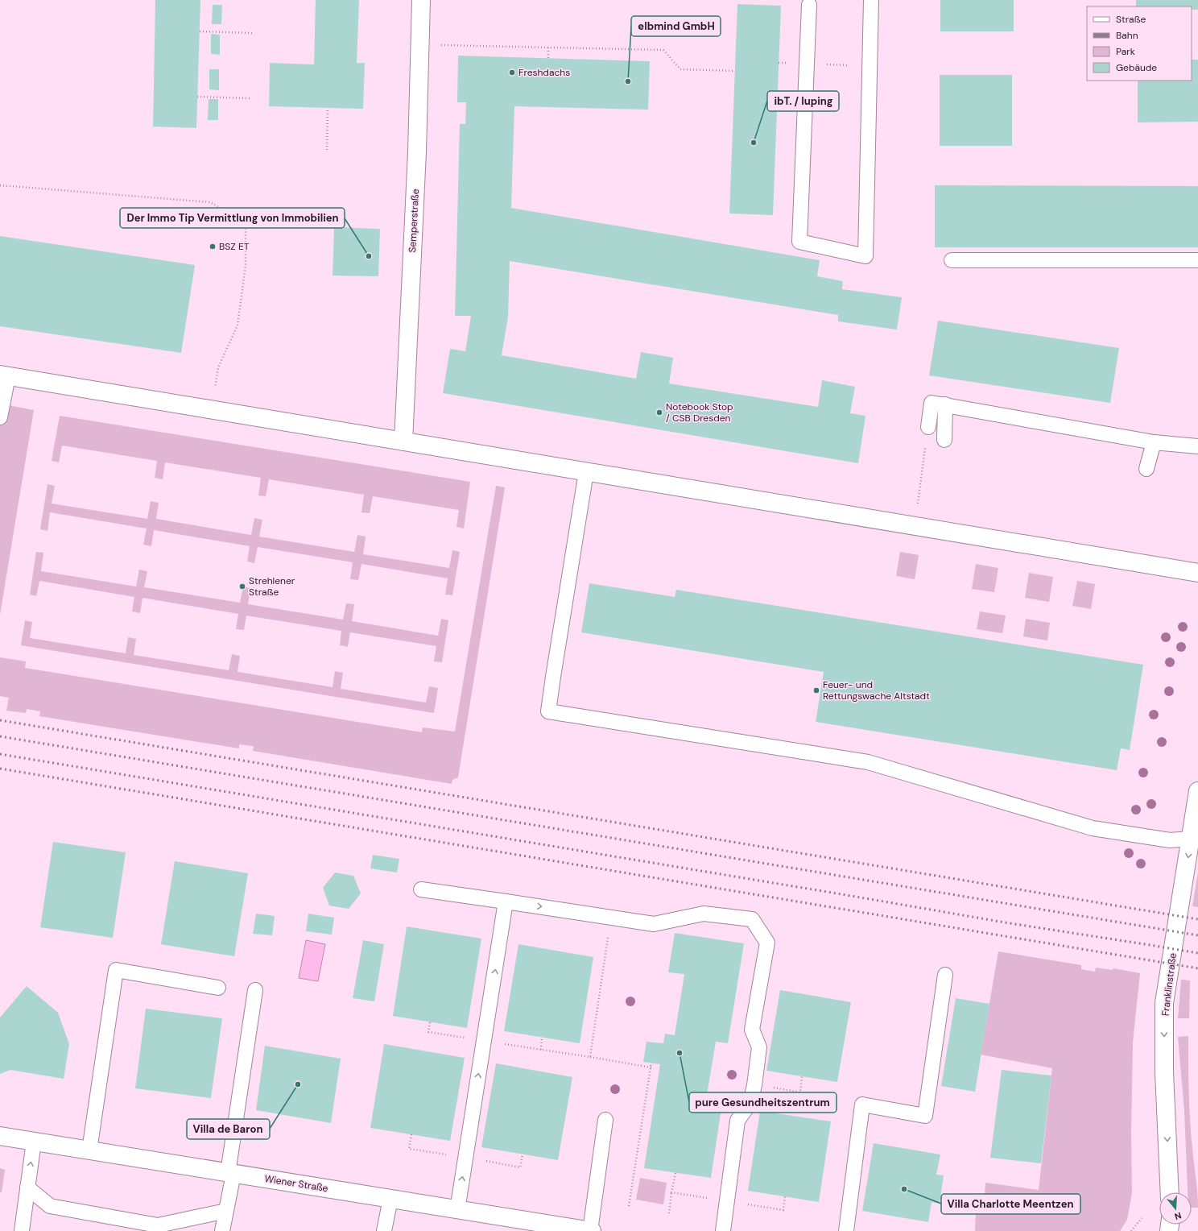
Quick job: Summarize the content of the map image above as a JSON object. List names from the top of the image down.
{
  "streets": {
    "main road": ["Semperstraße", "Franklinstraße", "Wiener Straße"]
  },
  "one_way": ["Franklinstraße"],
  "places": [
    "Freshdachs",
    "elbmind GmbH",
    "ibT. / luping",
    "BSZ ET",
    "Der Immo Tip Vermittlung von Immobilien",
    "Notebook Stop / CSB Dresden",
    "Strehlener Straße",
    "Feuer- und Rettungswache Altstadt",
    "pure Gesundheitszentrum",
    "Villa de Baron",
    "Villa Charlotte Meentzen"
  ],
  "legend": [
    "Straße",
    "Bahn",
    "Park",
    "Gebäude"
  ],
  "north": "bottom"
}
